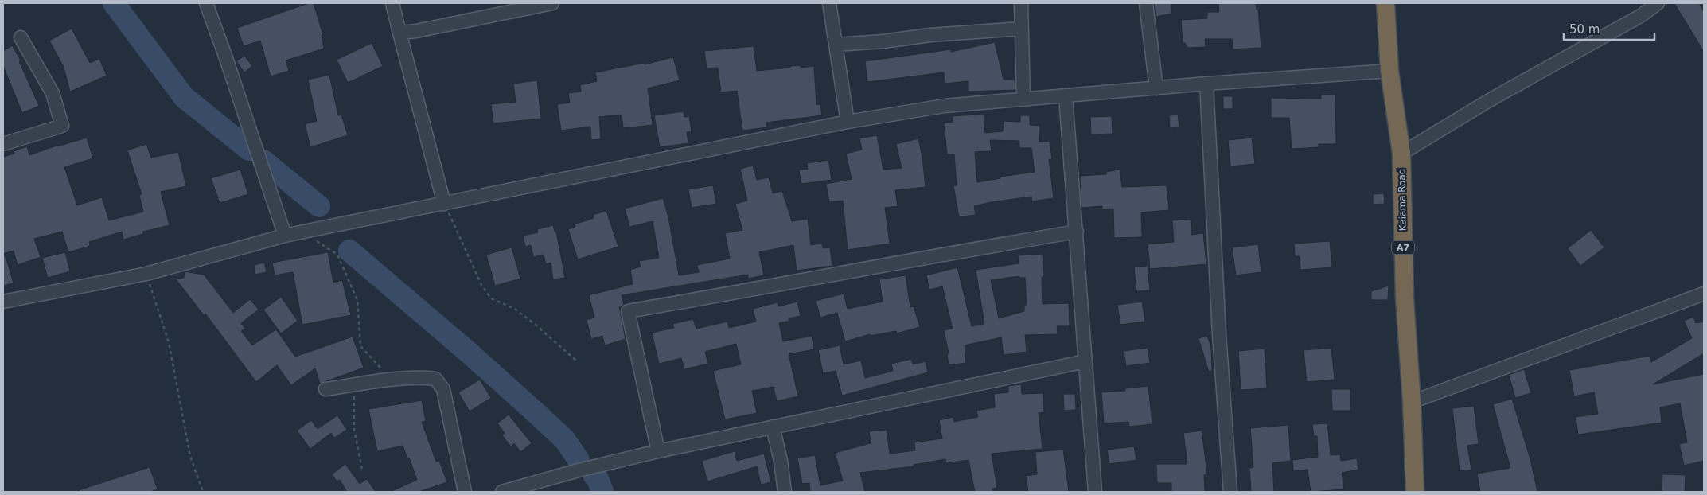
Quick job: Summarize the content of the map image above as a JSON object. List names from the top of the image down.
{
  "streets": {
    "highway": ["Kaiama Road", "A7"]
  },
  "scale_bar": "50 m"
}
